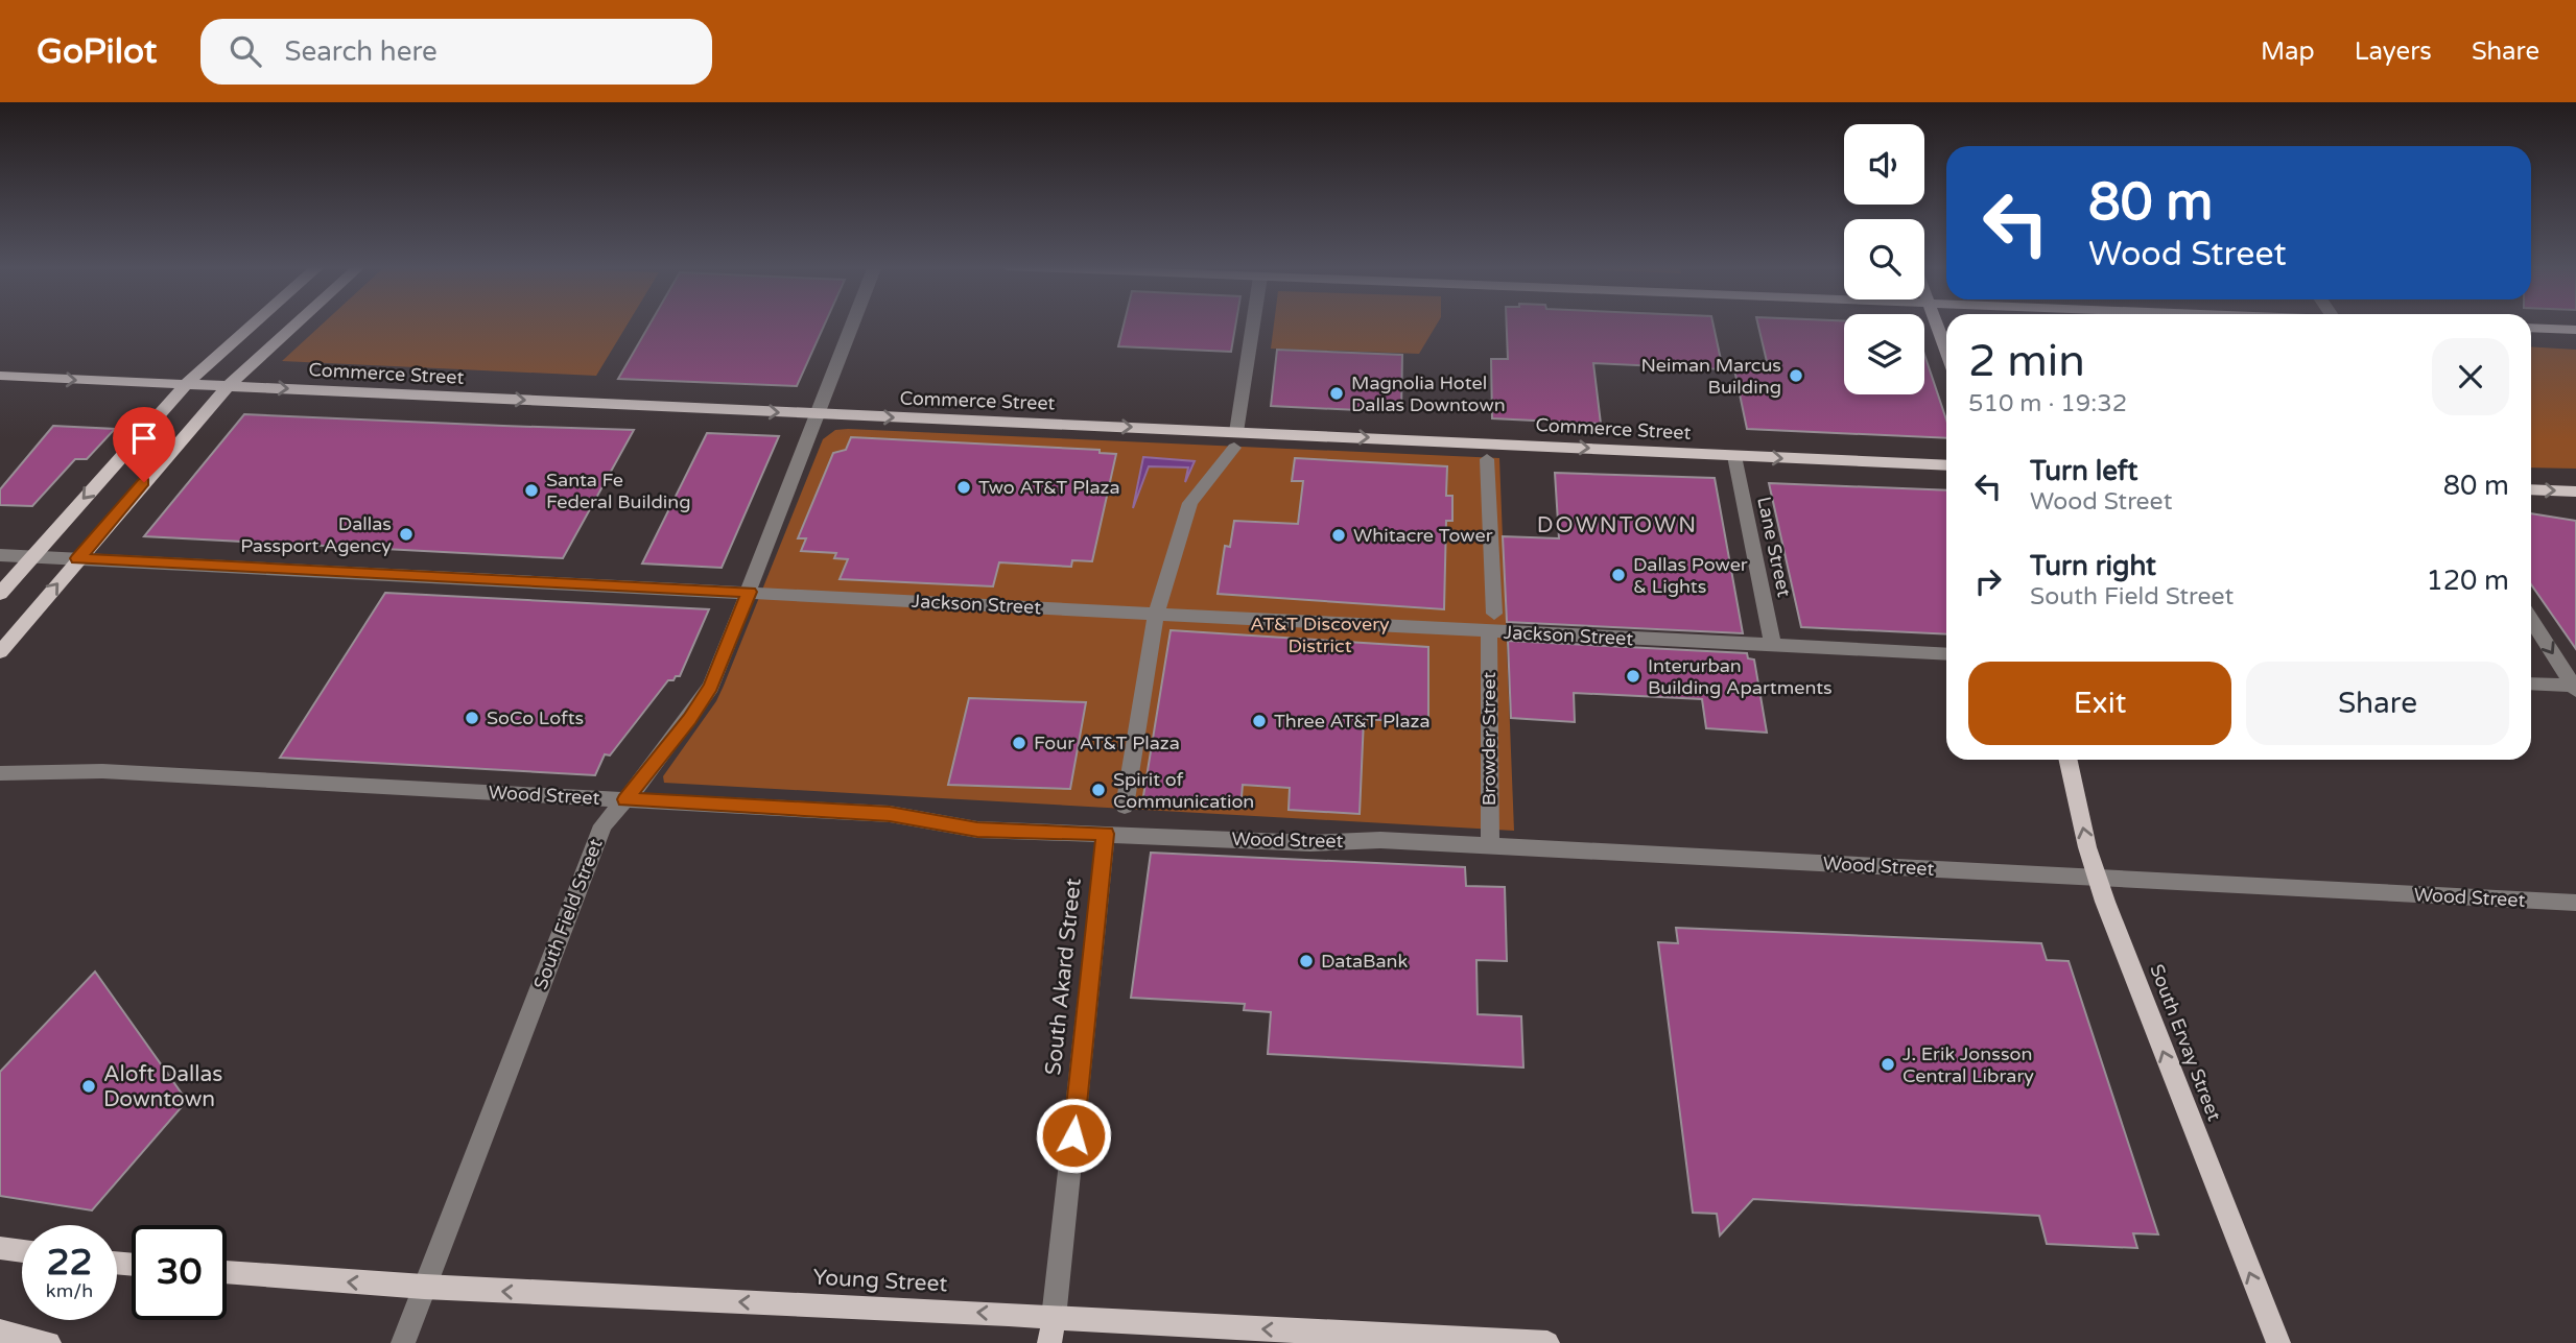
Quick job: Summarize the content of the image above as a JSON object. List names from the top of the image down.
{
  "streets": {
    "main road": [
      "Commerce Street",
      "South Akard Street",
      "South Ervay Street",
      "Young Street"
    ],
    "street": [
      "Lane Street",
      "Jackson Street",
      "Browder Street",
      "Wood Street",
      "South Field Street"
    ]
  },
  "crossings": [
    ["Commerce Street", "Lane Street"],
    ["Commerce Street", "South Field Street"],
    ["Lane Street", "Jackson Street"],
    ["Jackson Street", "Browder Street"],
    ["Jackson Street", "South Field Street"],
    ["Browder Street", "Wood Street"],
    ["Wood Street", "South Field Street"],
    ["Wood Street", "South Akard Street"],
    ["Wood Street", "South Ervay Street"],
    ["South Field Street", "Young Street"],
    ["South Akard Street", "Young Street"]
  ],
  "one_way": ["Commerce Street", "South Ervay Street", "Young Street"],
  "districts": ["DOWNTOWN"],
  "parks": ["AT&T Discovery District"],
  "places": [
    "Neiman Marcus Building",
    "Magnolia Hotel Dallas Downtown",
    "Two AT&T Plaza",
    "Santa Fe Federal Building",
    "Dallas Passport Agency",
    "Whitacre Tower",
    "Dallas Power & Lights",
    "Interurban Building Apartments",
    "SoCo Lofts",
    "Three AT&T Plaza",
    "Four AT&T Plaza",
    "Spirit of Communication",
    "DataBank",
    "J. Erik Jonsson Central Library",
    "Aloft Dallas Downtown"
  ],
  "page": {
    "header": "GoPilot",
    "search": "Search here",
    "nav": ["Map", "Layers", "Share"],
    "turn": ["80 m", "Wood Street"],
    "heading": ["2 min", "510 m · 19:32"],
    "list": [
      {
        "name": "Turn left",
        "note": "Wood Street",
        "value": "80 m"
      },
      {
        "name": "Turn right",
        "note": "South Field Street",
        "value": "120 m"
      }
    ],
    "buttons": ["Exit", "Share"],
    "speed": "22 km/h",
    "limit": "30"
  }
}
